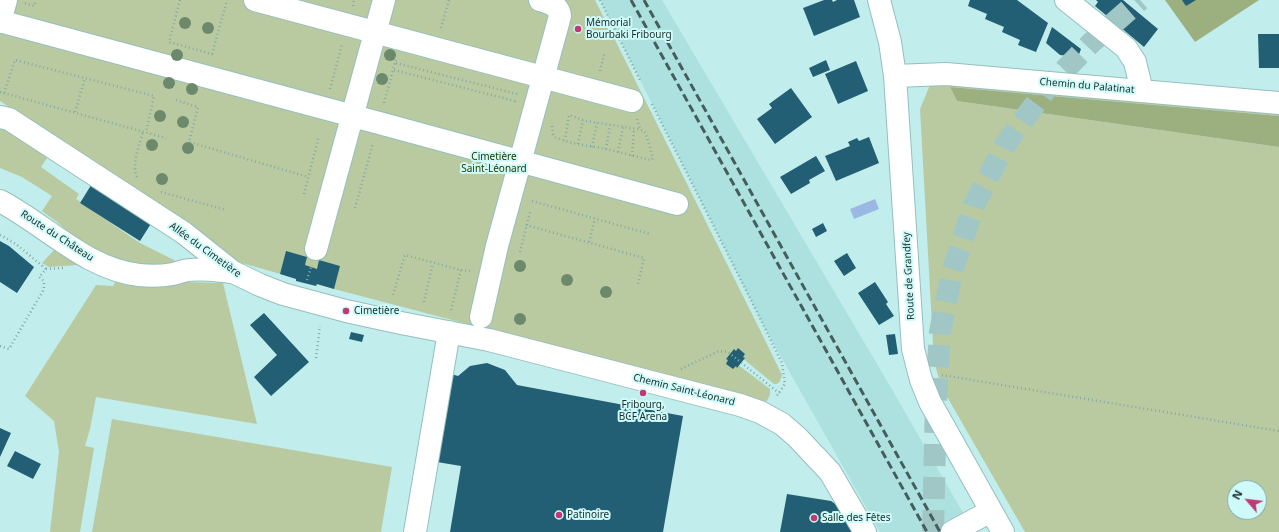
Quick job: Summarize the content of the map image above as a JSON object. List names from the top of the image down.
{
  "streets": {
    "street": [
      "Chemin du Palatinat",
      "Route du Château",
      "Allée du Cimetière",
      "Route de Grandfey",
      "Chemin Saint-Léonard"
    ]
  },
  "crossings": [
    ["Chemin du Palatinat", "Route de Grandfey"],
    ["Route du Château", "Allée du Cimetière"],
    ["Allée du Cimetière", "Chemin Saint-Léonard"]
  ],
  "parks": ["Cimetière Saint-Léonard"],
  "places": [
    "Mémorial Bourbaki Fribourg",
    "Cimetière",
    "Fribourg, BCF Arena",
    "Patinoire",
    "Salle des Fêtes"
  ],
  "north": "top left"
}
